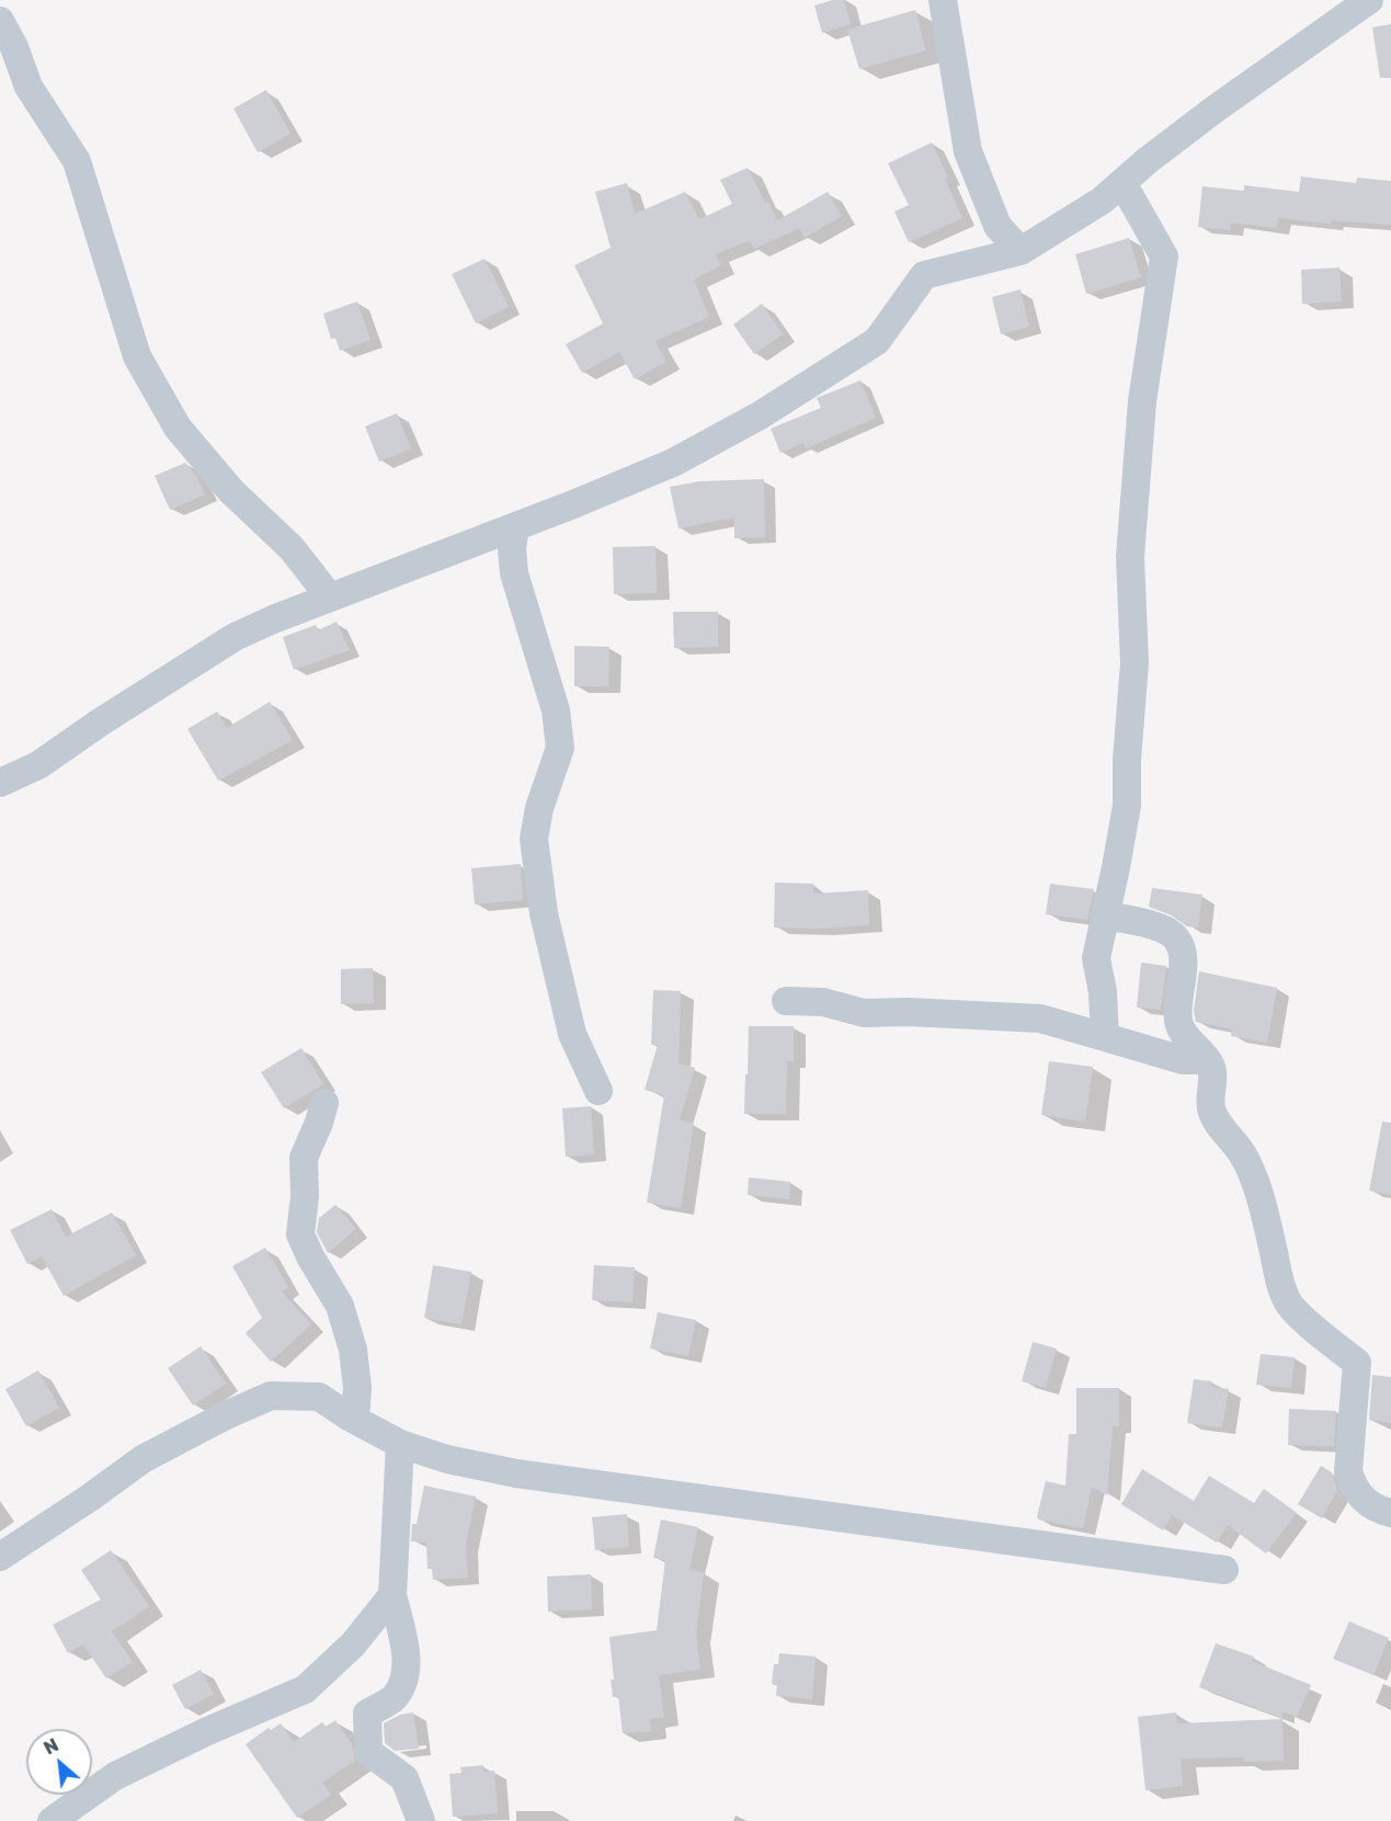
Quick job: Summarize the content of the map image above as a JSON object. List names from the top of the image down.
{
  "north": "top left"
}
